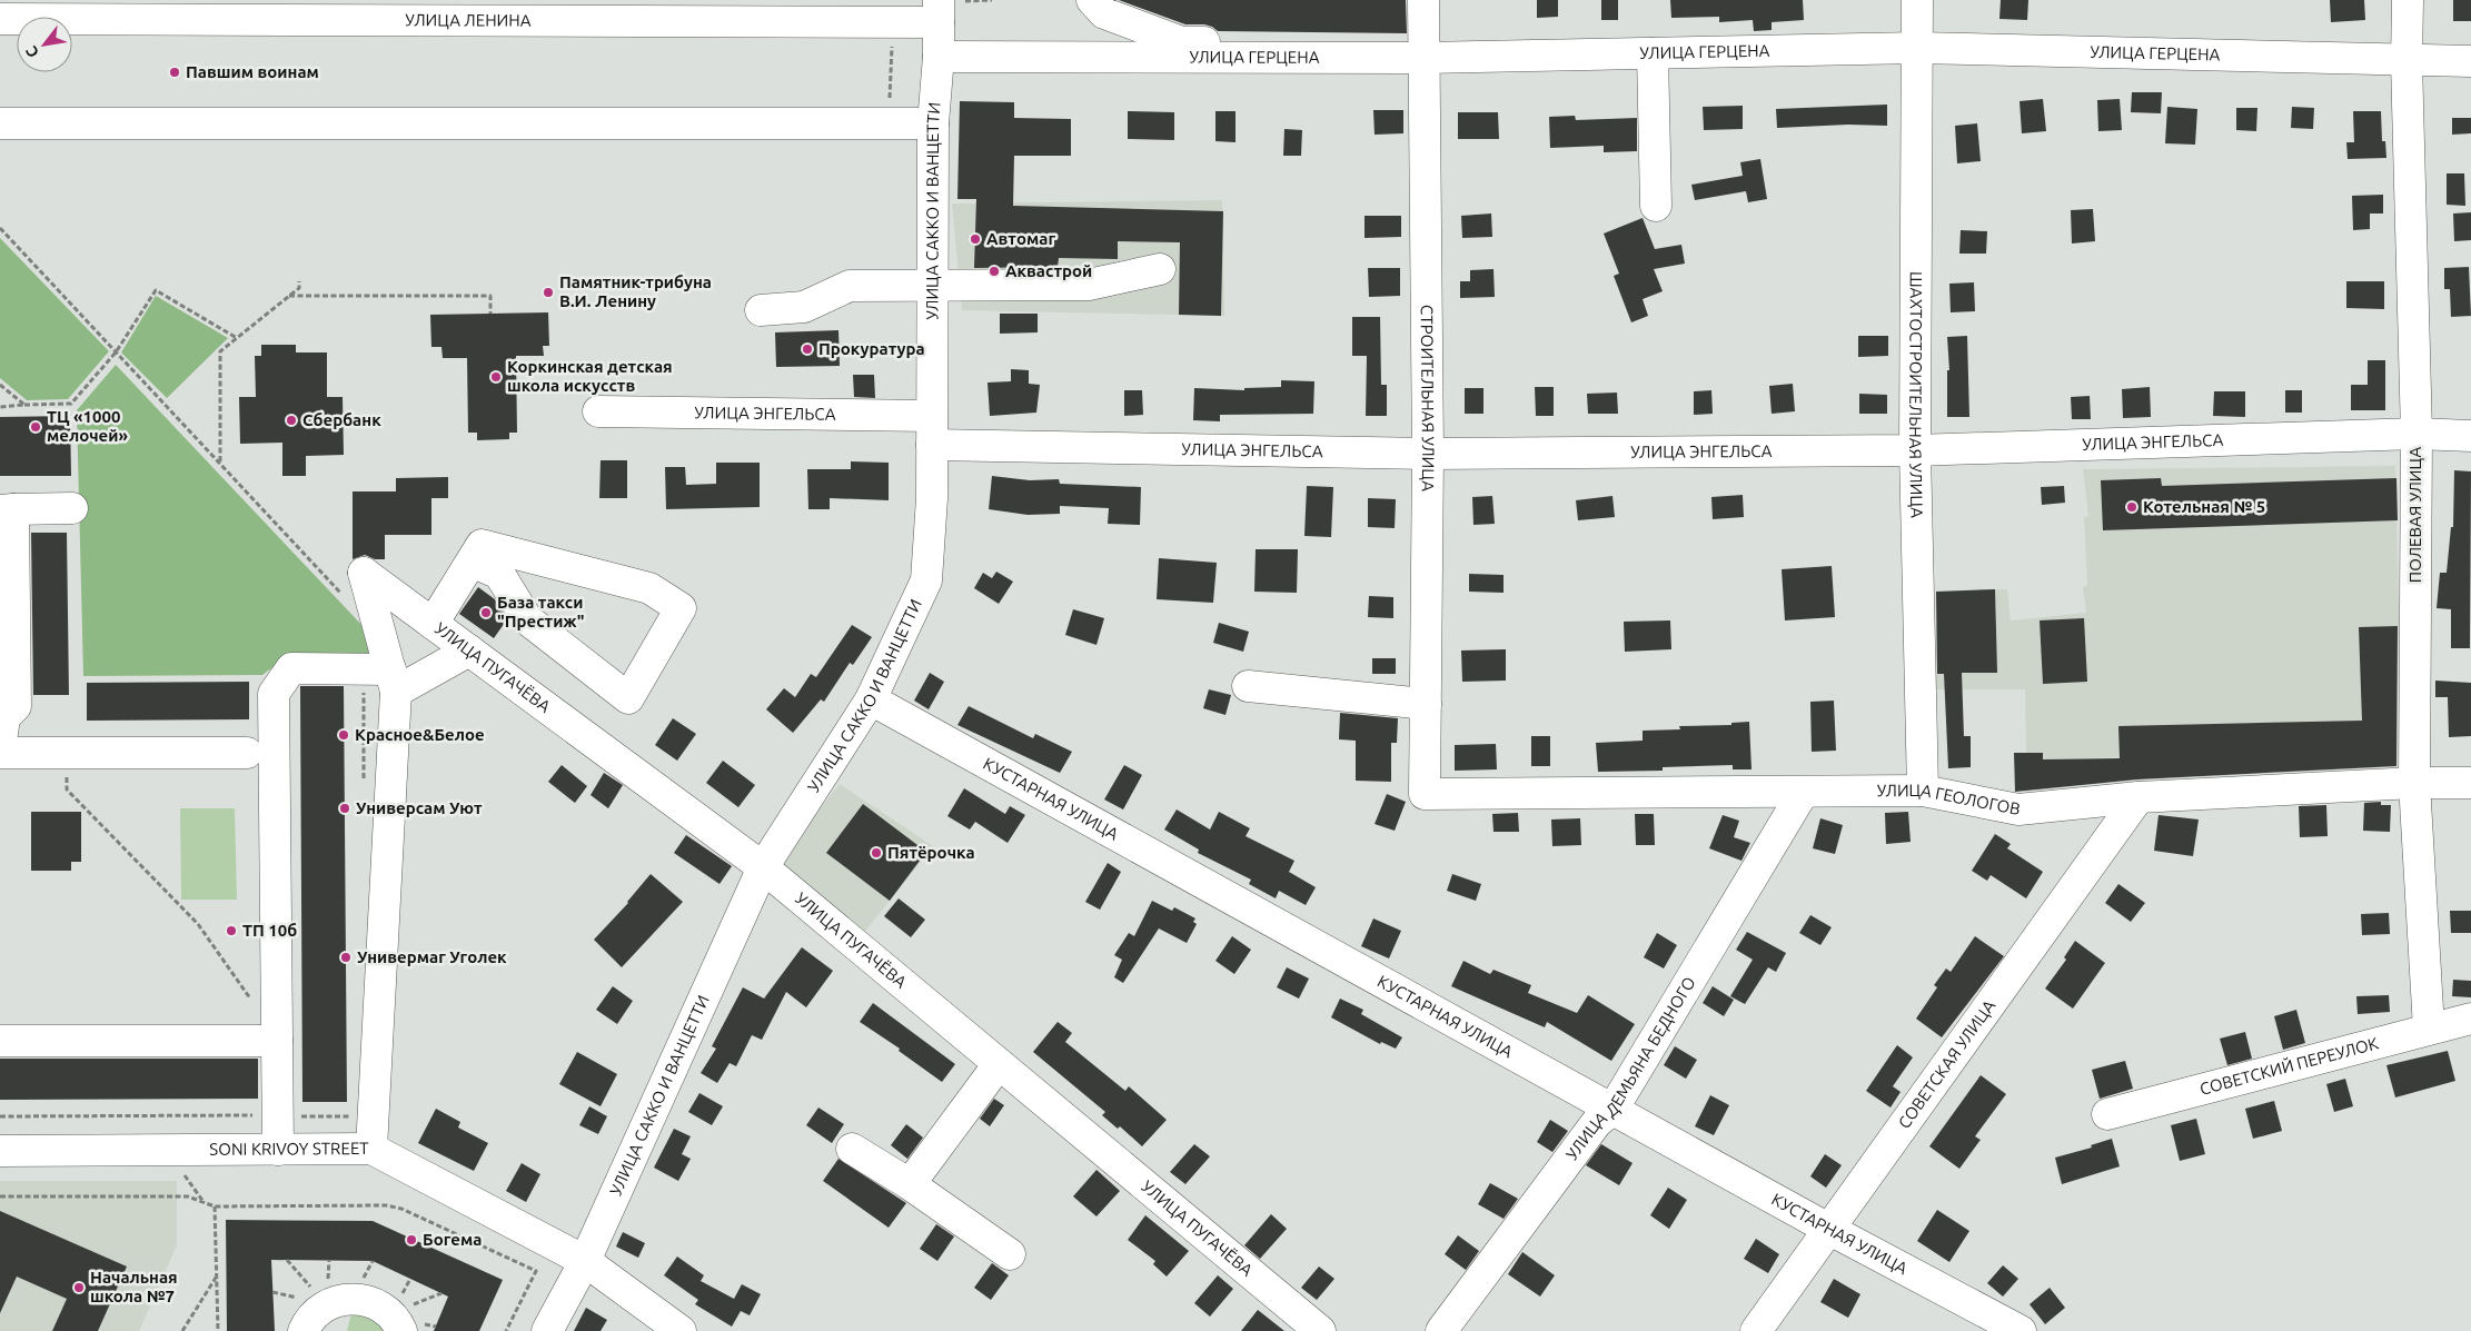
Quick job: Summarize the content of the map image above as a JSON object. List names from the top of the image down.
{
  "streets": {
    "street": [
      "УЛИЦА ЛЕНИНА",
      "УЛИЦА ГЕРЦЕНА",
      "УЛИЦА САККО И ВАНЦЕТТИ",
      "ШАХТОСТРОИТЕЛЬНАЯ УЛИЦА",
      "СТРОИТЕЛЬНАЯ УЛИЦА",
      "УЛИЦА ЭНГЕЛЬСА",
      "ПОЛЕВАЯ УЛИЦА",
      "УЛИЦА ПУГАЧЁВА",
      "КУСТАРНАЯ УЛИЦА",
      "УЛИЦА ГЕОЛОГОВ",
      "СОВЕТСКАЯ УЛИЦА",
      "СОВЕТСКИЙ ПЕРЕУЛОК",
      "УЛИЦА ДЕМЬЯНА БЕДНОГО",
      "SONI KRIVOY STREET"
    ]
  },
  "crossings": [
    ["УЛИЦА ЛЕНИНА", "УЛИЦА САККО И ВАНЦЕТТИ"],
    ["УЛИЦА ГЕРЦЕНА", "УЛИЦА САККО И ВАНЦЕТТИ"],
    ["УЛИЦА ГЕРЦЕНА", "ШАХТОСТРОИТЕЛЬНАЯ УЛИЦА"],
    ["УЛИЦА ГЕРЦЕНА", "СТРОИТЕЛЬНАЯ УЛИЦА"],
    ["УЛИЦА ГЕРЦЕНА", "ПОЛЕВАЯ УЛИЦА"],
    ["УЛИЦА САККО И ВАНЦЕТТИ", "УЛИЦА ЭНГЕЛЬСА"],
    ["УЛИЦА САККО И ВАНЦЕТТИ", "УЛИЦА ПУГАЧЁВА"],
    ["УЛИЦА САККО И ВАНЦЕТТИ", "КУСТАРНАЯ УЛИЦА"],
    ["УЛИЦА САККО И ВАНЦЕТТИ", "SONI KRIVOY STREET"],
    ["ШАХТОСТРОИТЕЛЬНАЯ УЛИЦА", "УЛИЦА ЭНГЕЛЬСА"],
    ["ШАХТОСТРОИТЕЛЬНАЯ УЛИЦА", "УЛИЦА ГЕОЛОГОВ"],
    ["СТРОИТЕЛЬНАЯ УЛИЦА", "УЛИЦА ЭНГЕЛЬСА"],
    ["СТРОИТЕЛЬНАЯ УЛИЦА", "УЛИЦА ГЕОЛОГОВ"],
    ["УЛИЦА ЭНГЕЛЬСА", "ПОЛЕВАЯ УЛИЦА"],
    ["ПОЛЕВАЯ УЛИЦА", "УЛИЦА ГЕОЛОГОВ"],
    ["ПОЛЕВАЯ УЛИЦА", "СОВЕТСКИЙ ПЕРЕУЛОК"],
    ["КУСТАРНАЯ УЛИЦА", "СОВЕТСКАЯ УЛИЦА"],
    ["КУСТАРНАЯ УЛИЦА", "УЛИЦА ДЕМЬЯНА БЕДНОГО"],
    ["УЛИЦА ГЕОЛОГОВ", "СОВЕТСКАЯ УЛИЦА"],
    ["УЛИЦА ГЕОЛОГОВ", "УЛИЦА ДЕМЬЯНА БЕДНОГО"]
  ],
  "places": [
    "Павшим воинам",
    "Автомаг",
    "Аквастрой",
    "Памятник-трибуна В.И. Ленину",
    "Прокуратура",
    "Коркинская детская школа искусств",
    "Сбербанк",
    "ТЦ «1000 мелочей»",
    "Котельная № 5",
    "База такси \"Престиж\"",
    "Красное&Белое",
    "Универсам Уют",
    "Пятёрочка",
    "ТП 10б",
    "Универмаг Уголек",
    "Богема",
    "Начальная школа №7"
  ],
  "north": "bottom left"
}
